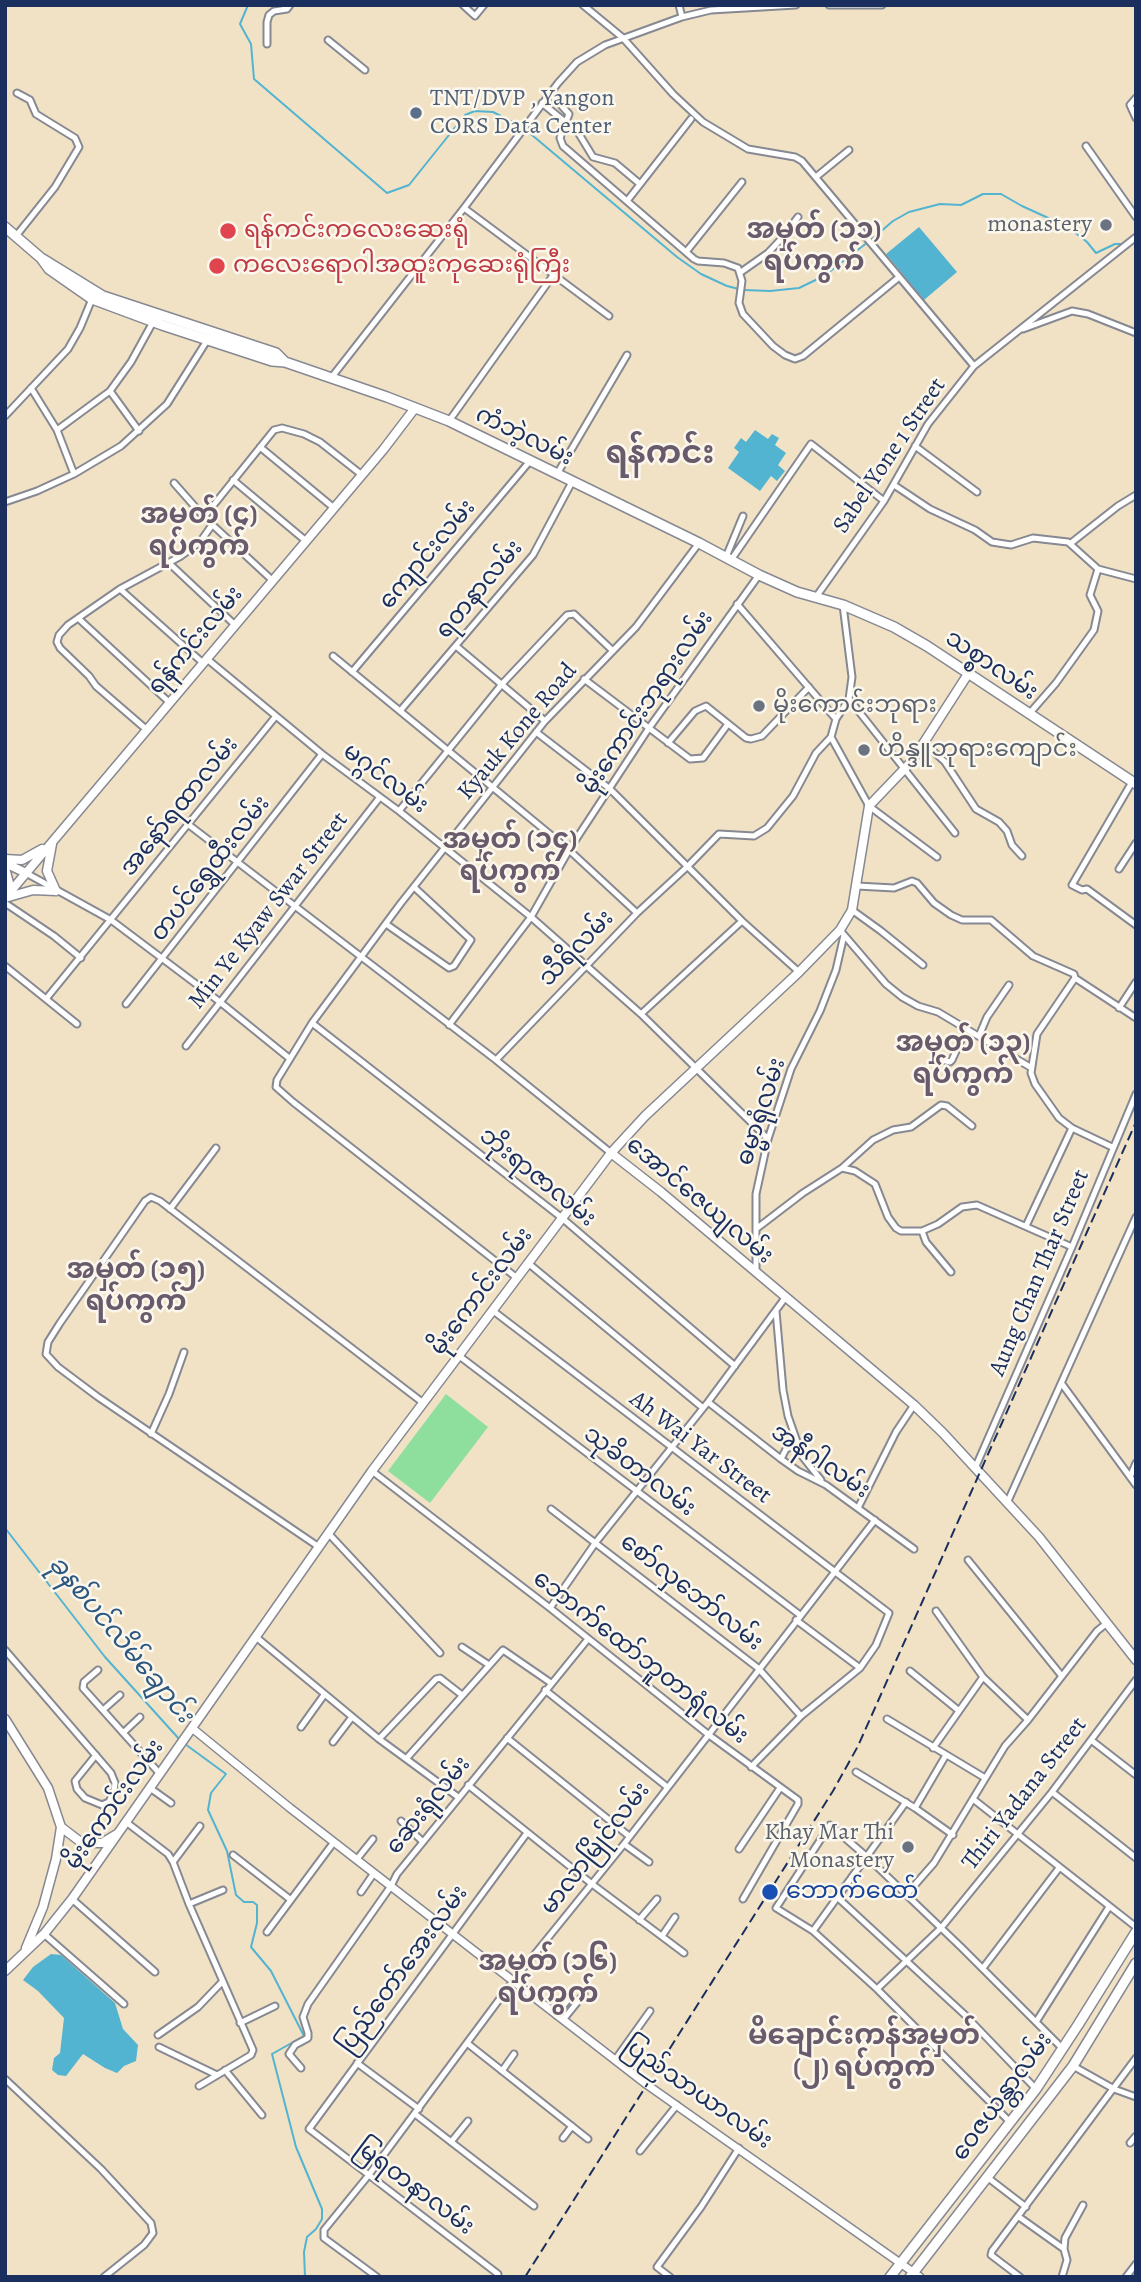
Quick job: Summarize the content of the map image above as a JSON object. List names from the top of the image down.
{
  "streets": {
    "main road": [
      "ကံဘဲ့လမ်း",
      "ရန်ကင်းလမ်း",
      "သစ္စာလမ်း",
      "အောင်ဇေယျလမ်း",
      "မိုးကောင်းလမ်း",
      "ဝေဇယန္တာလမ်း"
    ],
    "street": [
      "Sabel Yone 1 Street",
      "ကျောင်းလမ်း",
      "ရတနာလမ်း",
      "မိုးကောင်းဘုရားလမ်း",
      "Kyauk Kone Road",
      "မဂ္ဂင်လမ်း",
      "အနော်ရထာလမ်း",
      "တပင်ရွှေထီးလမ်း",
      "Min Ye Kyaw Swar Street",
      "သီရိလမ်း",
      "ဓမ္မာရုံလမ်း",
      "ဘိုးရာဇာလမ်း",
      "Aung Chan Thar Street",
      "Ah Wai Yar Street",
      "အနီဂါလမ်း",
      "သုခိတာလမ်း",
      "စော်လှဘော်လမ်း",
      "ဘောက်ထော်ဘူတာရုံလမ်း",
      "Thiri Yadana Street",
      "ဆေးရုံလမ်း",
      "မာလာမြိုင်လမ်း",
      "ပြည်တော်အေးလမ်း",
      "ပြည်သာယာလမ်း",
      "မြရတနာလမ်း"
    ]
  },
  "crossings": [
    ["ကံဘဲ့လမ်း", "Sabel Yone 1 Street"],
    ["ကံဘဲ့လမ်း", "ကျောင်းလမ်း"],
    ["ကံဘဲ့လမ်း", "ရတနာလမ်း"],
    ["ကံဘဲ့လမ်း", "ရန်ကင်းလမ်း"],
    ["ကံဘဲ့လမ်း", "သစ္စာလမ်း"],
    ["ကံဘဲ့လမ်း", "မိုးကောင်းဘုရားလမ်း"],
    ["ကံဘဲ့လမ်း", "Kyauk Kone Road"],
    ["Sabel Yone 1 Street", "သစ္စာလမ်း"],
    ["ရန်ကင်းလမ်း", "မဂ္ဂင်လမ်း"],
    ["မိုးကောင်းဘုရားလမ်း", "မဂ္ဂင်လမ်း"],
    ["မိုးကောင်းဘုရားလမ်း", "အောင်ဇေယျလမ်း"],
    ["Kyauk Kone Road", "မဂ္ဂင်လမ်း"],
    ["Kyauk Kone Road", "ဘိုးရာဇာလမ်း"],
    ["Kyauk Kone Road", "အောင်ဇေယျလမ်း"],
    ["Kyauk Kone Road", "မိုးကောင်းလမ်း"],
    ["မဂ္ဂင်လမ်း", "အနော်ရထာလမ်း"],
    ["မဂ္ဂင်လမ်း", "တပင်ရွှေထီးလမ်း"],
    ["မဂ္ဂင်လမ်း", "Min Ye Kyaw Swar Street"],
    ["မဂ္ဂင်လမ်း", "သီရိလမ်း"],
    ["မဂ္ဂင်လမ်း", "ဓမ္မာရုံလမ်း"],
    ["မဂ္ဂင်လမ်း", "မိုးကောင်းလမ်း"],
    ["အနော်ရထာလမ်း", "အောင်ဇေယျလမ်း"],
    ["တပင်ရွှေထီးလမ်း", "အောင်ဇေယျလမ်း"],
    ["Min Ye Kyaw Swar Street", "အောင်ဇေယျလမ်း"],
    ["သီရိလမ်း", "အောင်ဇေယျလမ်း"],
    ["ဓမ္မာရုံလမ်း", "အောင်ဇေယျလမ်း"],
    ["ဓမ္မာရုံလမ်း", "မိုးကောင်းလမ်း"],
    ["ဘိုးရာဇာလမ်း", "မိုးကောင်းလမ်း"],
    ["အောင်ဇေယျလမ်း", "Aung Chan Thar Street"],
    ["အောင်ဇေယျလမ်း", "မိုးကောင်းလမ်း"],
    ["မိုးကောင်းလမ်း", "Ah Wai Yar Street"],
    ["မိုးကောင်းလမ်း", "သုခိတာလမ်း"],
    ["မိုးကောင်းလမ်း", "ဘောက်ထော်ဘူတာရုံလမ်း"],
    ["မိုးကောင်းလမ်း", "ပြည်သာယာလမ်း"],
    ["Ah Wai Yar Street", "သုခိတာလမ်း"],
    ["Ah Wai Yar Street", "မာလာမြိုင်လမ်း"],
    ["အနီဂါလမ်း", "မာလာမြိုင်လမ်း"],
    ["သုခိတာလမ်း", "မာလာမြိုင်လမ်း"],
    ["စော်လှဘော်လမ်း", "မာလာမြိုင်လမ်း"],
    ["ဘောက်ထော်ဘူတာရုံလမ်း", "ဆေးရုံလမ်း"],
    ["ဘောက်ထော်ဘူတာရုံလမ်း", "မာလာမြိုင်လမ်း"],
    ["ဆေးရုံလမ်း", "ပြည်သာယာလမ်း"],
    ["မာလာမြိုင်လမ်း", "ပြည်သာယာလမ်း"],
    ["မာလာမြိုင်လမ်း", "မြရတနာလမ်း"],
    ["ပြည်တော်အေးလမ်း", "ပြည်သာယာလမ်း"],
    ["ပြည်တော်အေးလမ်း", "မြရတနာလမ်း"],
    ["ပြည်သာယာလမ်း", "ဝေဇယန္တာလမ်း"]
  ],
  "districts": [
    "အမှတ် (၁၁) ရပ်ကွက်",
    "ရန်ကင်း",
    "အမှတ် (၄) ရပ်ကွက်",
    "အမှတ် (၁၄) ရပ်ကွက်",
    "အမှတ် (၁၃) ရပ်ကွက်",
    "အမှတ် (၁၅) ရပ်ကွက်",
    "အမှတ် (၁၆) ရပ်ကွက်",
    "မိချောင်းကန်အမှတ် (၂) ရပ်ကွက်"
  ],
  "water": ["ခုနစ်ပင်လိမ်ချောင်း"],
  "places": [
    "TNT/DVP , Yangon CORS Data Center",
    "monastery",
    "ရန်ကင်းကလေးဆေးရုံ",
    "ကလေးရောဂါအထူးကုဆေးရုံကြီး",
    "မိုးကောင်းဘုရား",
    "ဟိန္ဒူဘုရားကျောင်း",
    "Khay Mar Thi Monastery",
    "ဘောက်ထော်"
  ]
}
